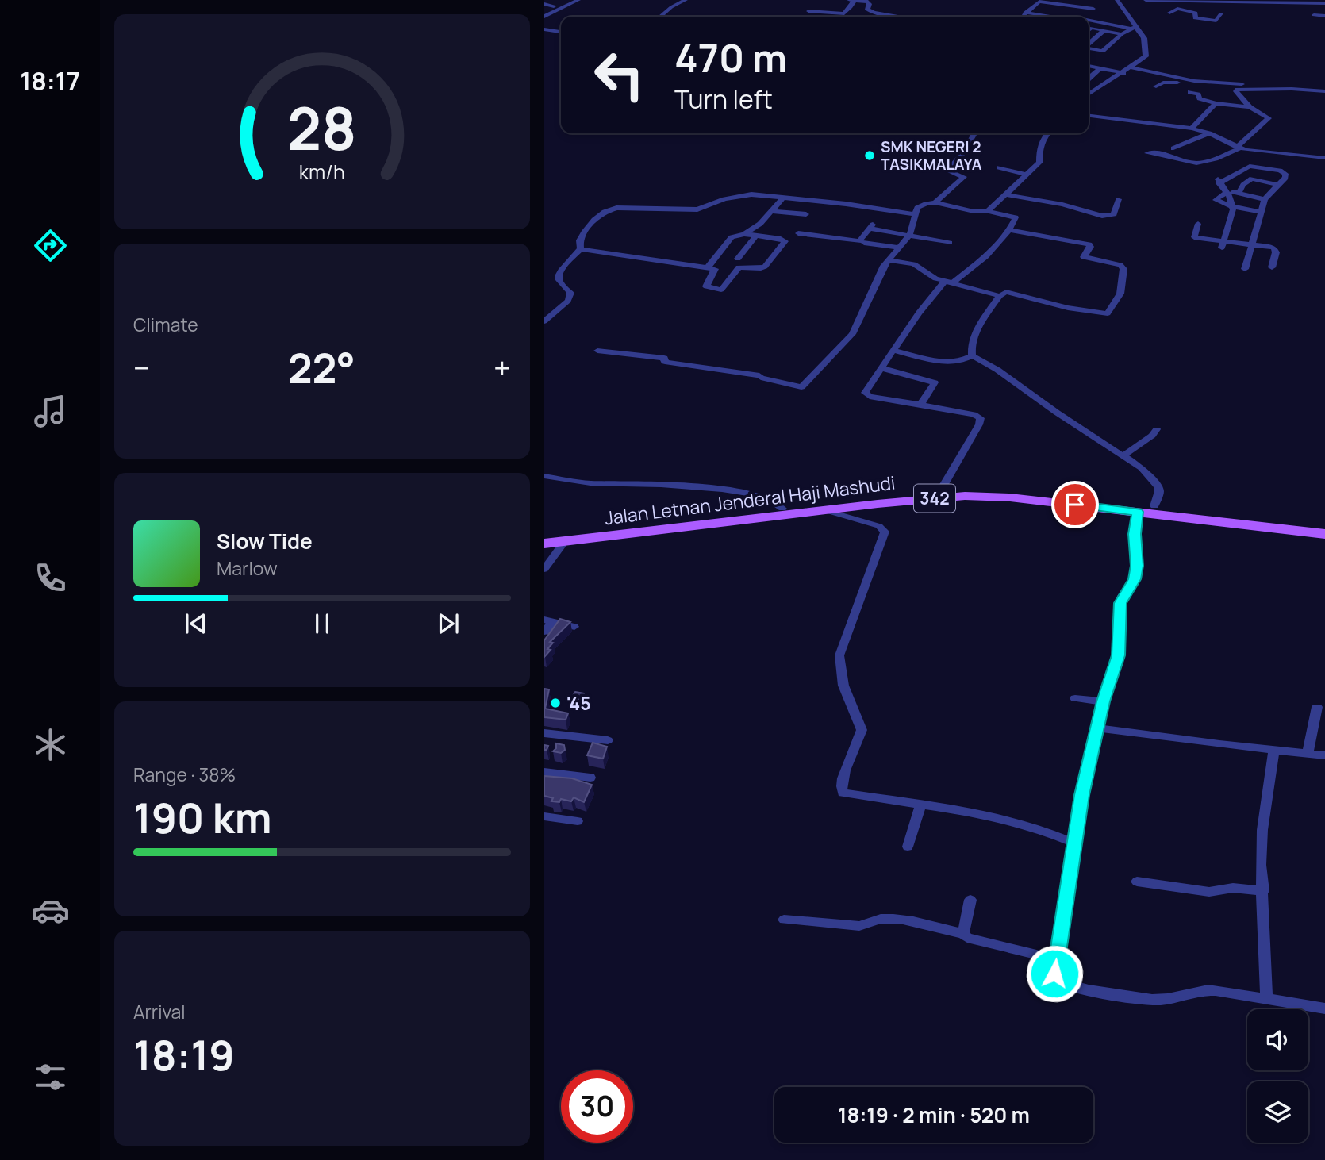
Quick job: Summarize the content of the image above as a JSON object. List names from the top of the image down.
{
  "streets": {
    "main road": ["342", "Jalan Letnan Jenderal Haji Mashudi"]
  },
  "places": ["SMK NEGERI 2 TASIKMALAYA", "'45"],
  "page": {
    "tabs": "18:17",
    "turn": ["470 m", "Turn left"],
    "tile": [
      "Climate",
      ["Range · 38%", "190 km"],
      ["Arrival", "18:19"]
    ],
    "heat": ["−", "22°", "+"],
    "song": ["Slow Tide", "Marlow"],
    "limit": "30",
    "trip": "18:19 · 2 min · 520 m",
    "gauge": ["28", "km/h"]
  }
}
